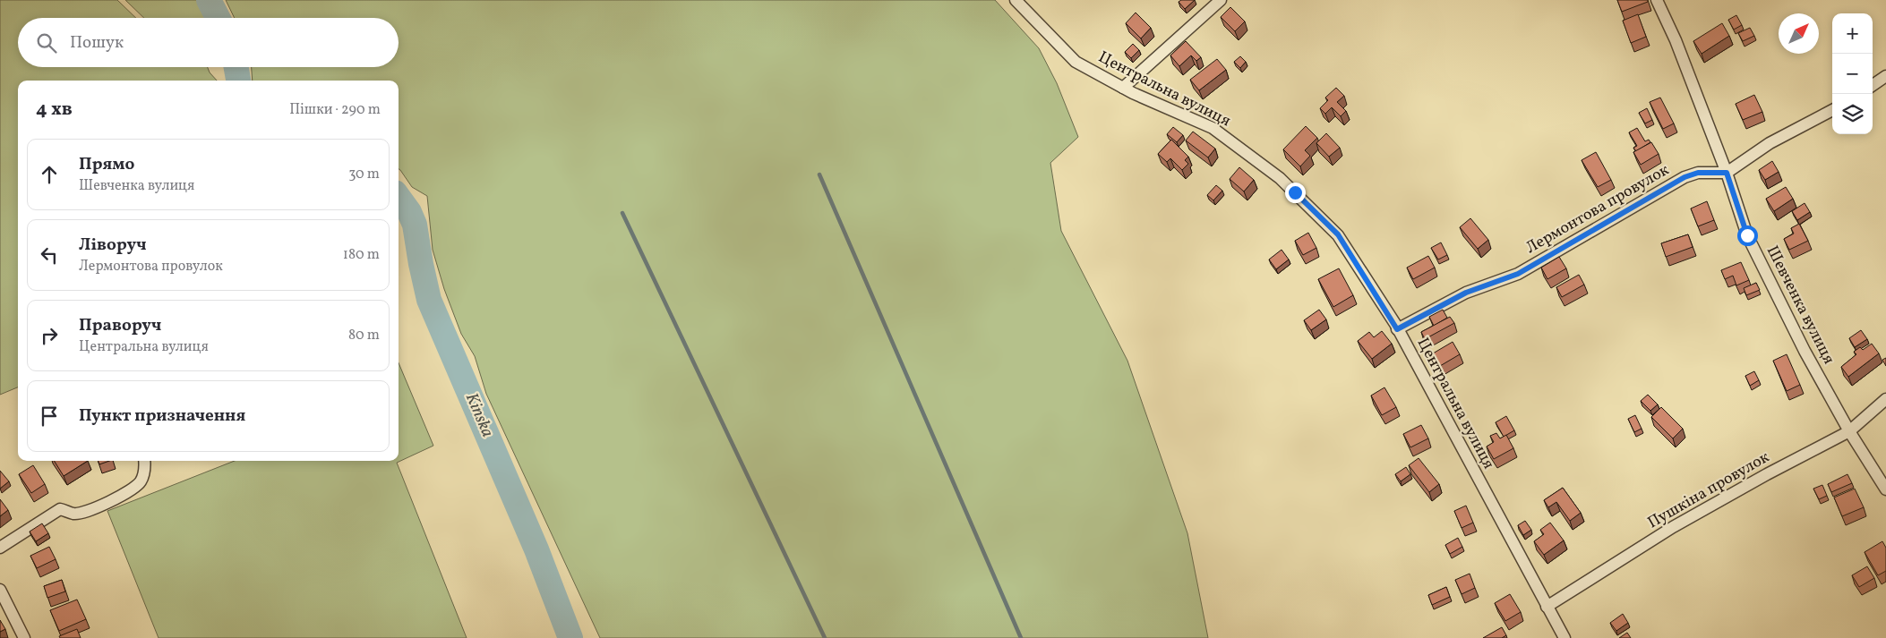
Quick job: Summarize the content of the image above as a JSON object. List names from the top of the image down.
{
  "streets": {
    "street": [
      "Центральна вулиця",
      "Лермонтова провулок",
      "Шевченка вулиця",
      "Пушкіна провулок"
    ]
  },
  "crossings": [
    ["Центральна вулиця", "Лермонтова провулок"],
    ["Центральна вулиця", "Пушкіна провулок"],
    ["Лермонтова провулок", "Шевченка вулиця"],
    ["Шевченка вулиця", "Пушкіна провулок"]
  ],
  "water": ["Kinska"],
  "north": "top right",
  "page": {
    "map_buttons": ["+", "−"],
    "search": "Пошук",
    "heading": ["4 хв", "Пішки · 290 m"],
    "list": [
      ["Прямо", "Шевченка вулиця", "30 m"],
      ["Ліворуч", "Лермонтова провулок", "180 m"],
      ["Праворуч", "Центральна вулиця", "80 m"],
      "Пункт призначення"
    ]
  }
}
